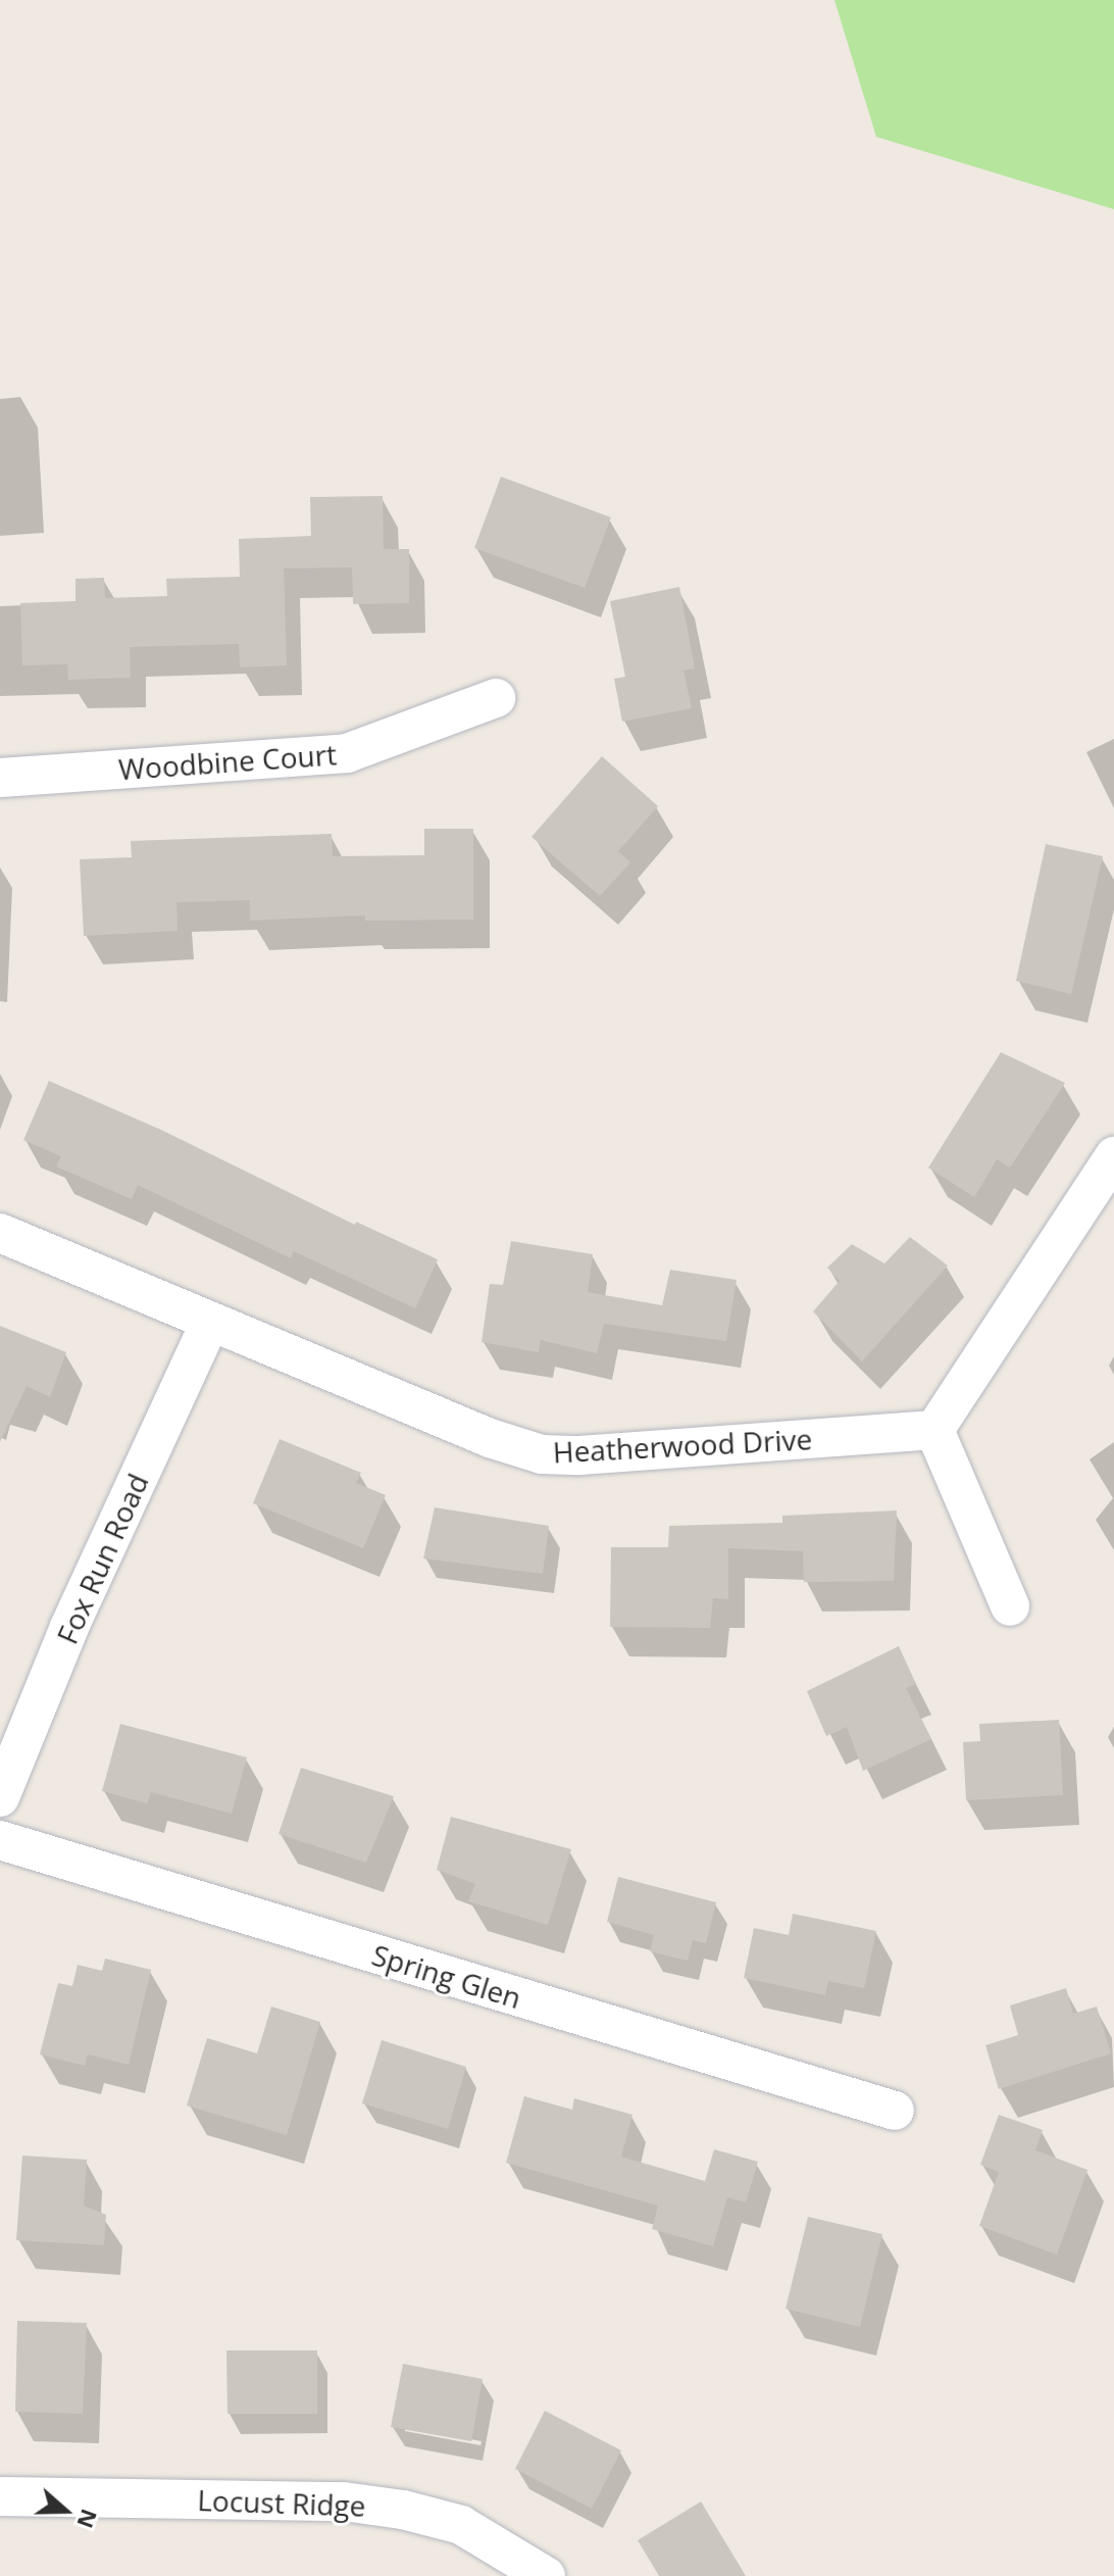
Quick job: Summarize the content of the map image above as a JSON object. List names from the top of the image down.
{
  "streets": {
    "street": [
      "Woodbine Court",
      "Heatherwood Drive",
      "Fox Run Road",
      "Spring Glen",
      "Locust Ridge"
    ]
  },
  "crossings": [
    ["Heatherwood Drive", "Fox Run Road"]
  ],
  "north": "right"
}
